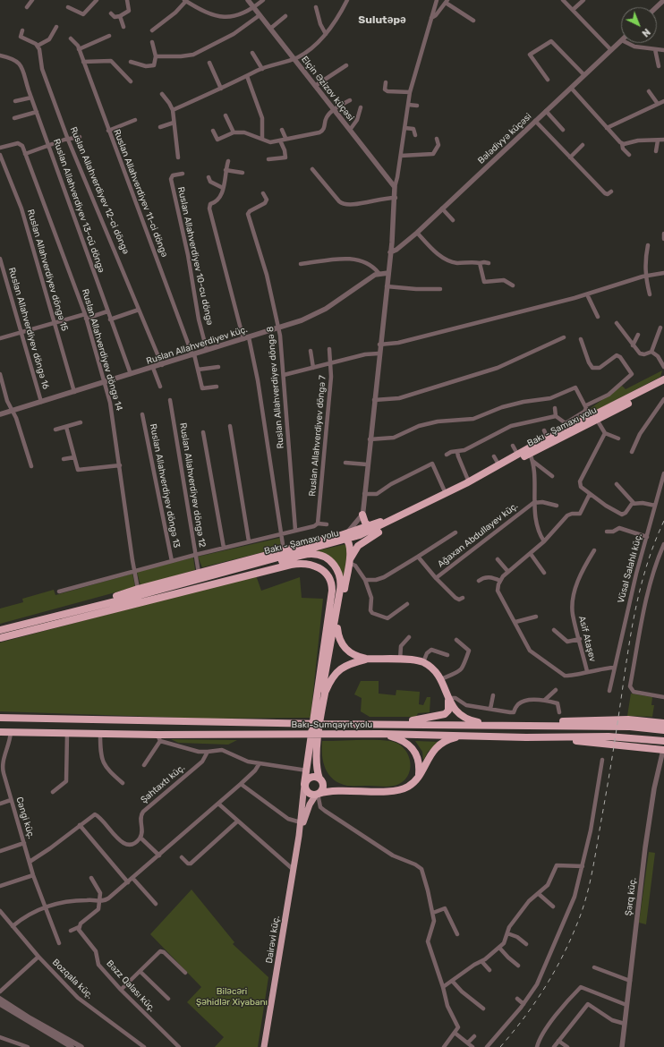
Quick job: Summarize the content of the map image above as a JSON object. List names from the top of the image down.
{
  "streets": {
    "highway": ["Bakı - Şamaxı yolu", "Bakı-Sumqayıt yolu"],
    "main road": ["Dairəvi küç."],
    "street": [
      "Elçin Əzizov küçəsi",
      "Bələdiyyə küçəsi",
      "Ruslan Allahverdiyev 12-ci döngə",
      "Ruslan Allahverdiyev 11-ci döngə",
      "Ruslan Allahverdiyev 13-cü döngə",
      "Ruslan Allahverdiyev 10-cu döngə",
      "Ruslan Allahverdiyev döngə 15",
      "Ruslan Allahverdiyev döngə 16",
      "Ruslan Allahverdiyev küç.",
      "Ruslan Allahverdiyev döngə 14",
      "Ruslan Allahverdiyev döngə 8",
      "Ruslan Allahverdiyev döngə 7",
      "Ruslan Allahverdiyev döngə 12",
      "Ruslan Allahverdiyev döngə 13",
      "Ağaxan Abdullayev küç.",
      "Vüsal Salahlı küç.",
      "Asif Ataşev",
      "Şahtaxtı küç.",
      "Cəngi küç.",
      "Şərq küç.",
      "Bozqala küç.",
      "Bəzz Qalası küç."
    ]
  },
  "crossings": [
    ["Ruslan Allahverdiyev 12-ci döngə", "Ruslan Allahverdiyev küç."],
    ["Ruslan Allahverdiyev 11-ci döngə", "Ruslan Allahverdiyev küç."],
    ["Ruslan Allahverdiyev 13-cü döngə", "Ruslan Allahverdiyev küç."],
    ["Ruslan Allahverdiyev 10-cu döngə", "Ruslan Allahverdiyev küç."],
    ["Ruslan Allahverdiyev döngə 15", "Ruslan Allahverdiyev küç."],
    ["Ruslan Allahverdiyev döngə 16", "Ruslan Allahverdiyev küç."],
    ["Ruslan Allahverdiyev küç.", "Ruslan Allahverdiyev döngə 14"],
    ["Ruslan Allahverdiyev küç.", "Ruslan Allahverdiyev döngə 8"],
    ["Ruslan Allahverdiyev döngə 14", "Bakı - Şamaxı yolu"],
    ["Bakı - Şamaxı yolu", "Ruslan Allahverdiyev döngə 12"],
    ["Bakı-Sumqayıt yolu", "Cəngi küç."]
  ],
  "districts": ["Sulutəpə"],
  "parks": ["Biləcəri Şəhidlər Xiyabanı"],
  "north": "bottom right"
}
